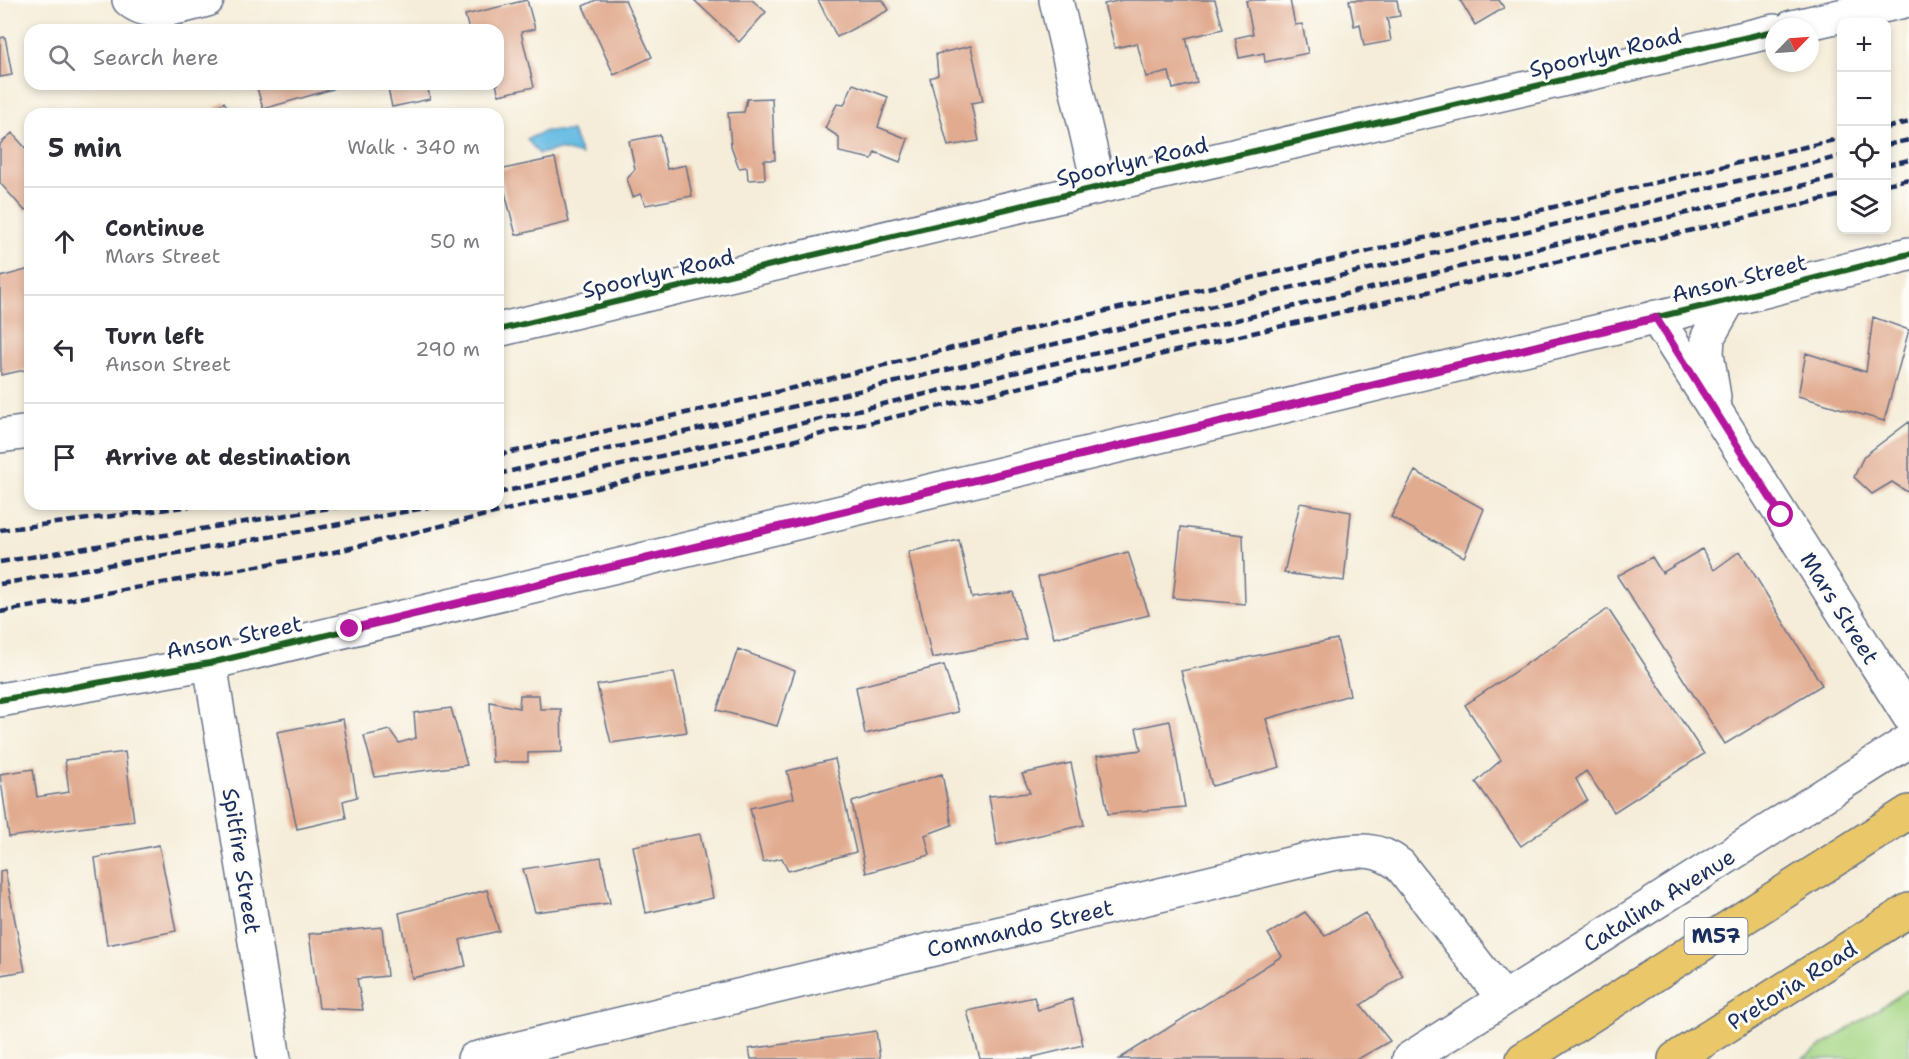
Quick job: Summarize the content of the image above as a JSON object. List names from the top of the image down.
{
  "streets": {
    "main road": ["M57", "Pretoria Road"],
    "street": [
      "Spoorlyn Road",
      "Anson Street",
      "Mars Street",
      "Spitfire Street",
      "Catalina Avenue",
      "Commando Street"
    ]
  },
  "crossings": [
    ["Anson Street", "Mars Street"],
    ["Anson Street", "Spitfire Street"],
    ["Catalina Avenue", "Commando Street"]
  ],
  "north": "top right",
  "page": {
    "map_buttons": ["+", "−"],
    "search": "Search here",
    "heading": ["5 min", "Walk · 340 m"],
    "list": [
      ["Continue", "Mars Street", "50 m"],
      ["Turn left", "Anson Street", "290 m"],
      "Arrive at destination"
    ]
  }
}
